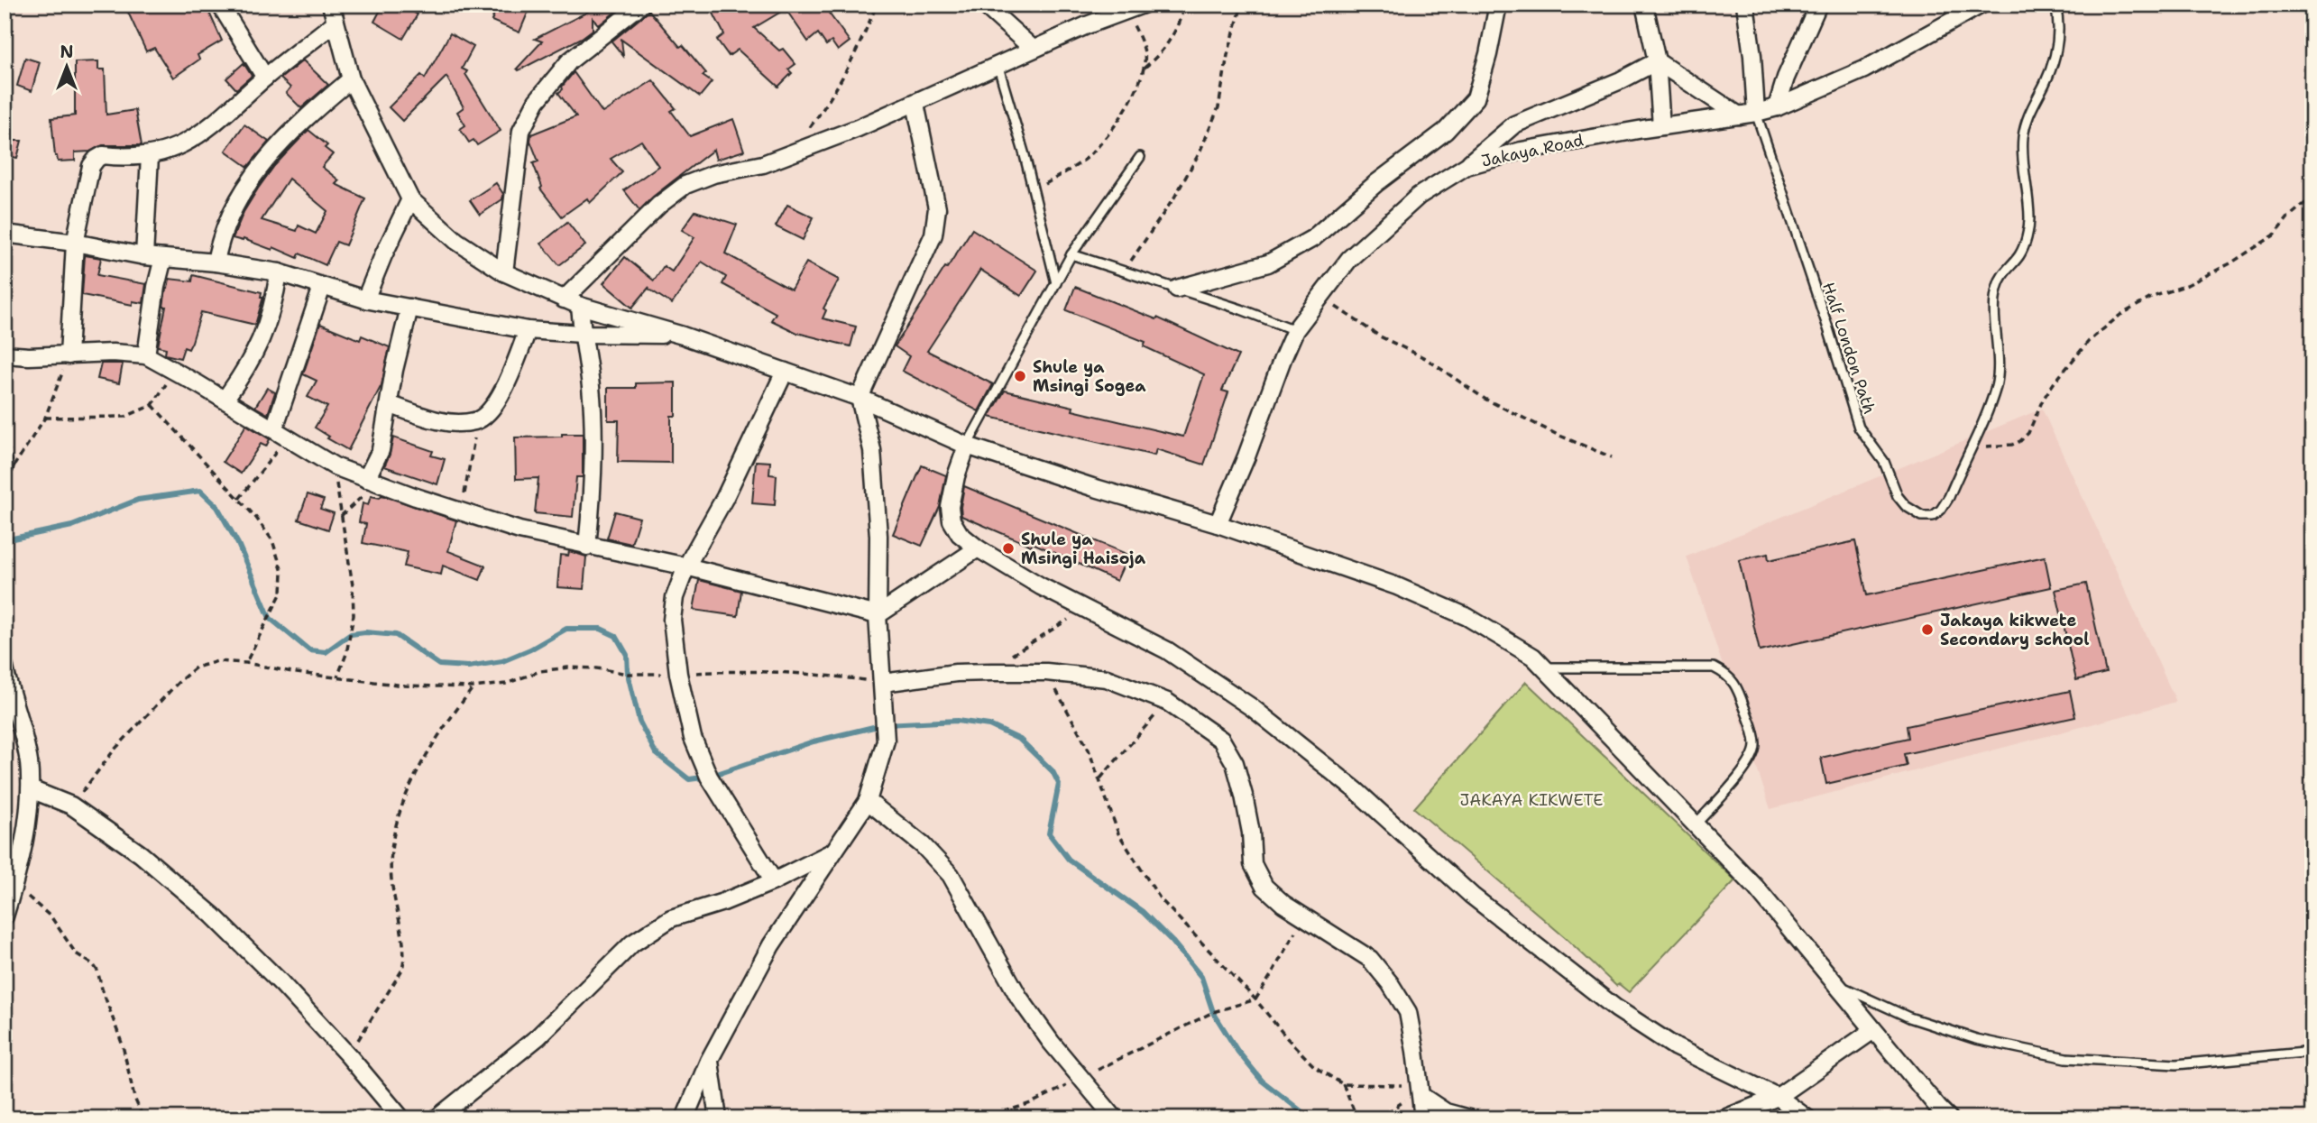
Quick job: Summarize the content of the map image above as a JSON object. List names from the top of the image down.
{
  "streets": {
    "street": ["Jakaya Road"],
    "lane": ["Half London Path"]
  },
  "crossings": [
    ["Jakaya Road", "Half London Path"]
  ],
  "parks": ["JAKAYA KIKWETE"],
  "places": ["Shule ya Msingi Sogea", "Shule ya Msingi Haisoja", "Jakaya kikwete Secondary school"],
  "north": "top"
}
